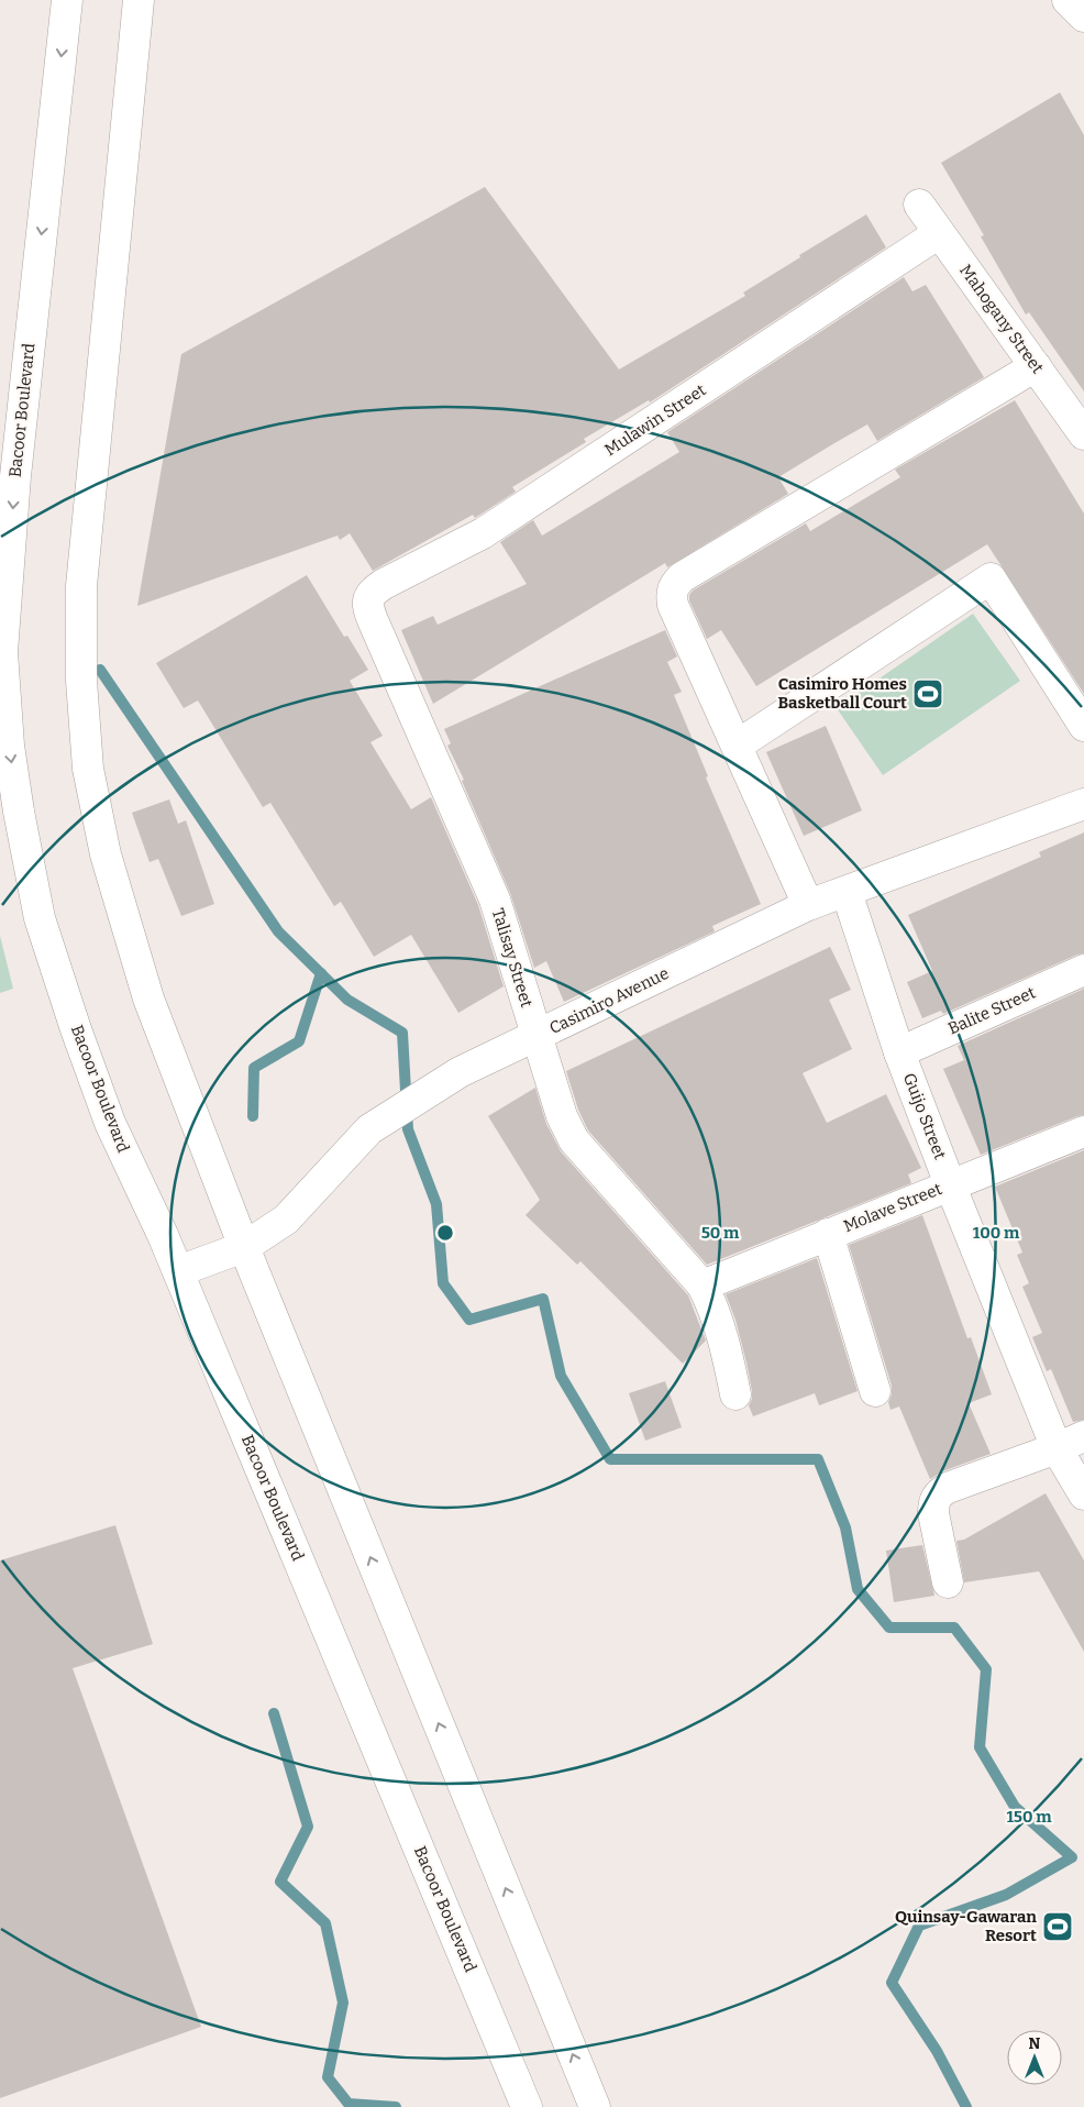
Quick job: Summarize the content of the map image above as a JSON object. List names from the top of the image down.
{
  "streets": {
    "street": [
      "Mahogany Street",
      "Bacoor Boulevard",
      "Mulawin Street",
      "Talisay Street",
      "Casimiro Avenue",
      "Balite Street",
      "Guijo Street",
      "Molave Street"
    ]
  },
  "crossings": [
    ["Mahogany Street", "Mulawin Street"],
    ["Bacoor Boulevard", "Casimiro Avenue"],
    ["Mulawin Street", "Talisay Street"],
    ["Talisay Street", "Casimiro Avenue"],
    ["Talisay Street", "Molave Street"],
    ["Casimiro Avenue", "Guijo Street"],
    ["Balite Street", "Guijo Street"],
    ["Guijo Street", "Molave Street"]
  ],
  "places": {
    "sports": ["Casimiro Homes Basketball Court", "Quinsay-Gawaran Resort"]
  },
  "north": "top",
  "rings": ["50 m", "100 m", "150 m"]
}
